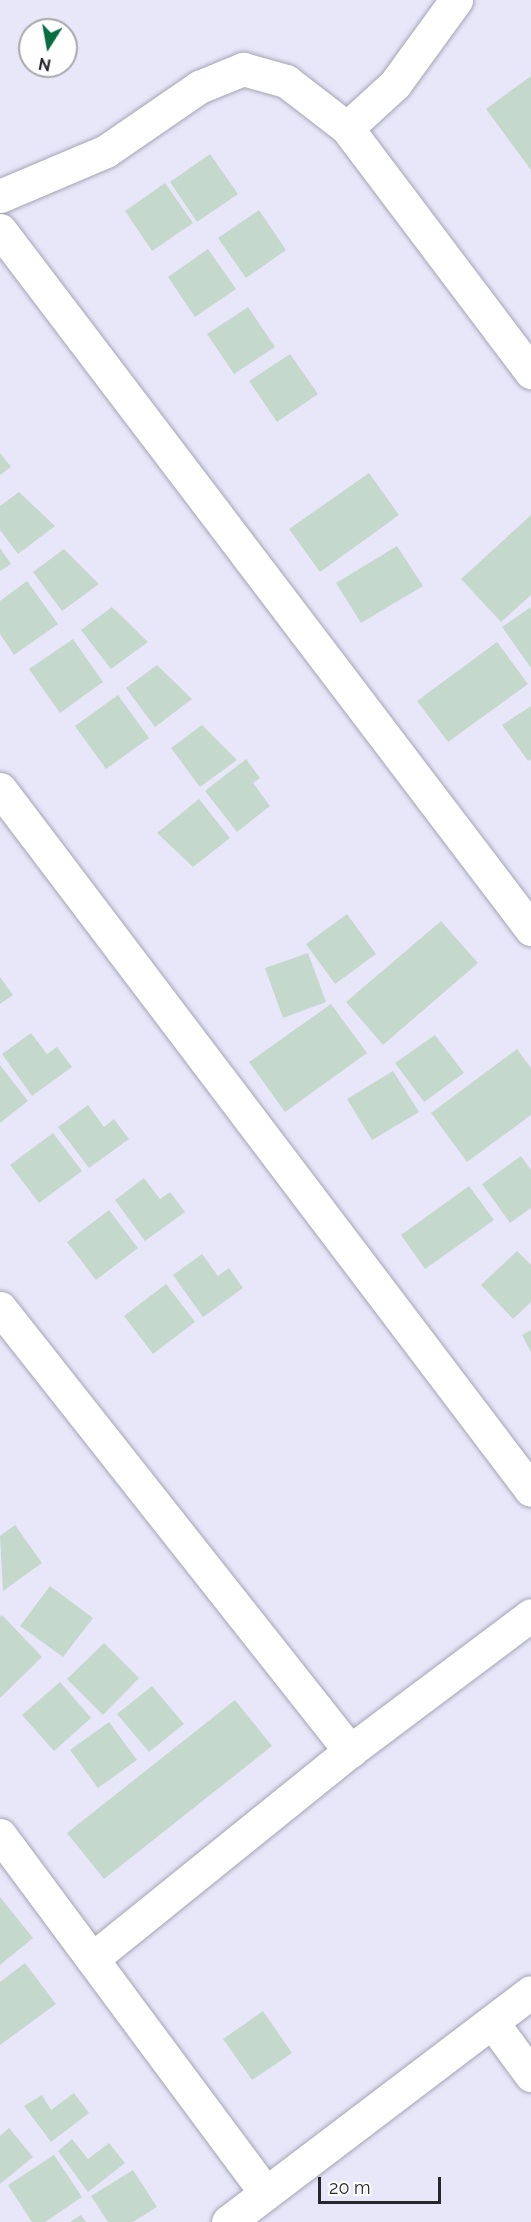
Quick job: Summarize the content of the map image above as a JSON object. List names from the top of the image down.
{
  "scale_bar": "20 m",
  "north": "bottom"
}
